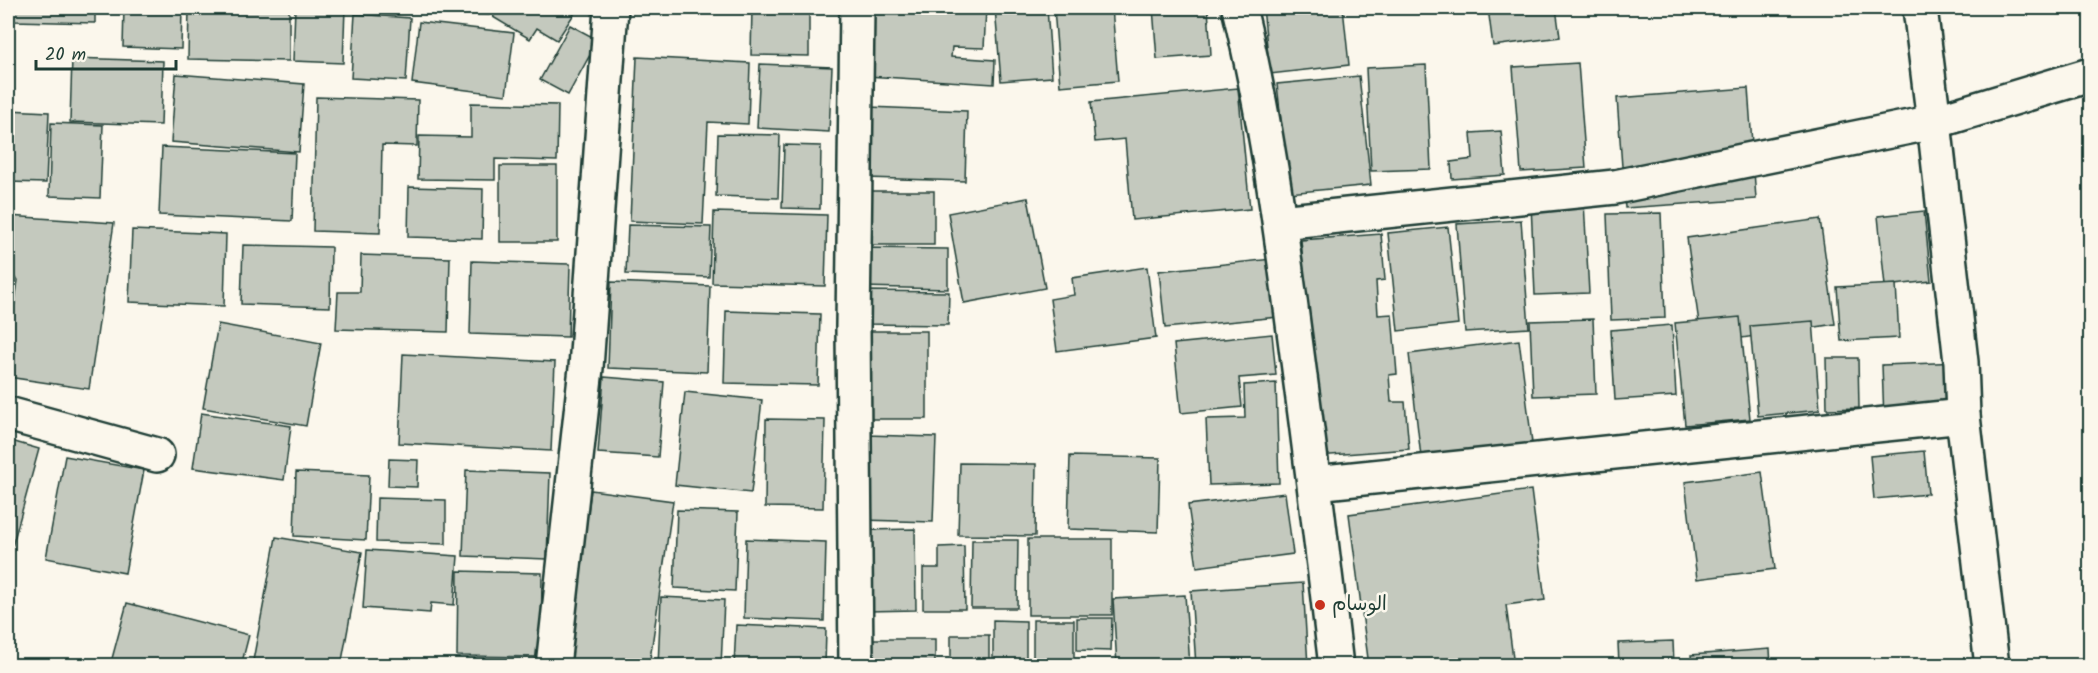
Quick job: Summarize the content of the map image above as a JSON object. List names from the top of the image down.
{
  "places": ["الوسام"],
  "scale_bar": "20 m"
}
